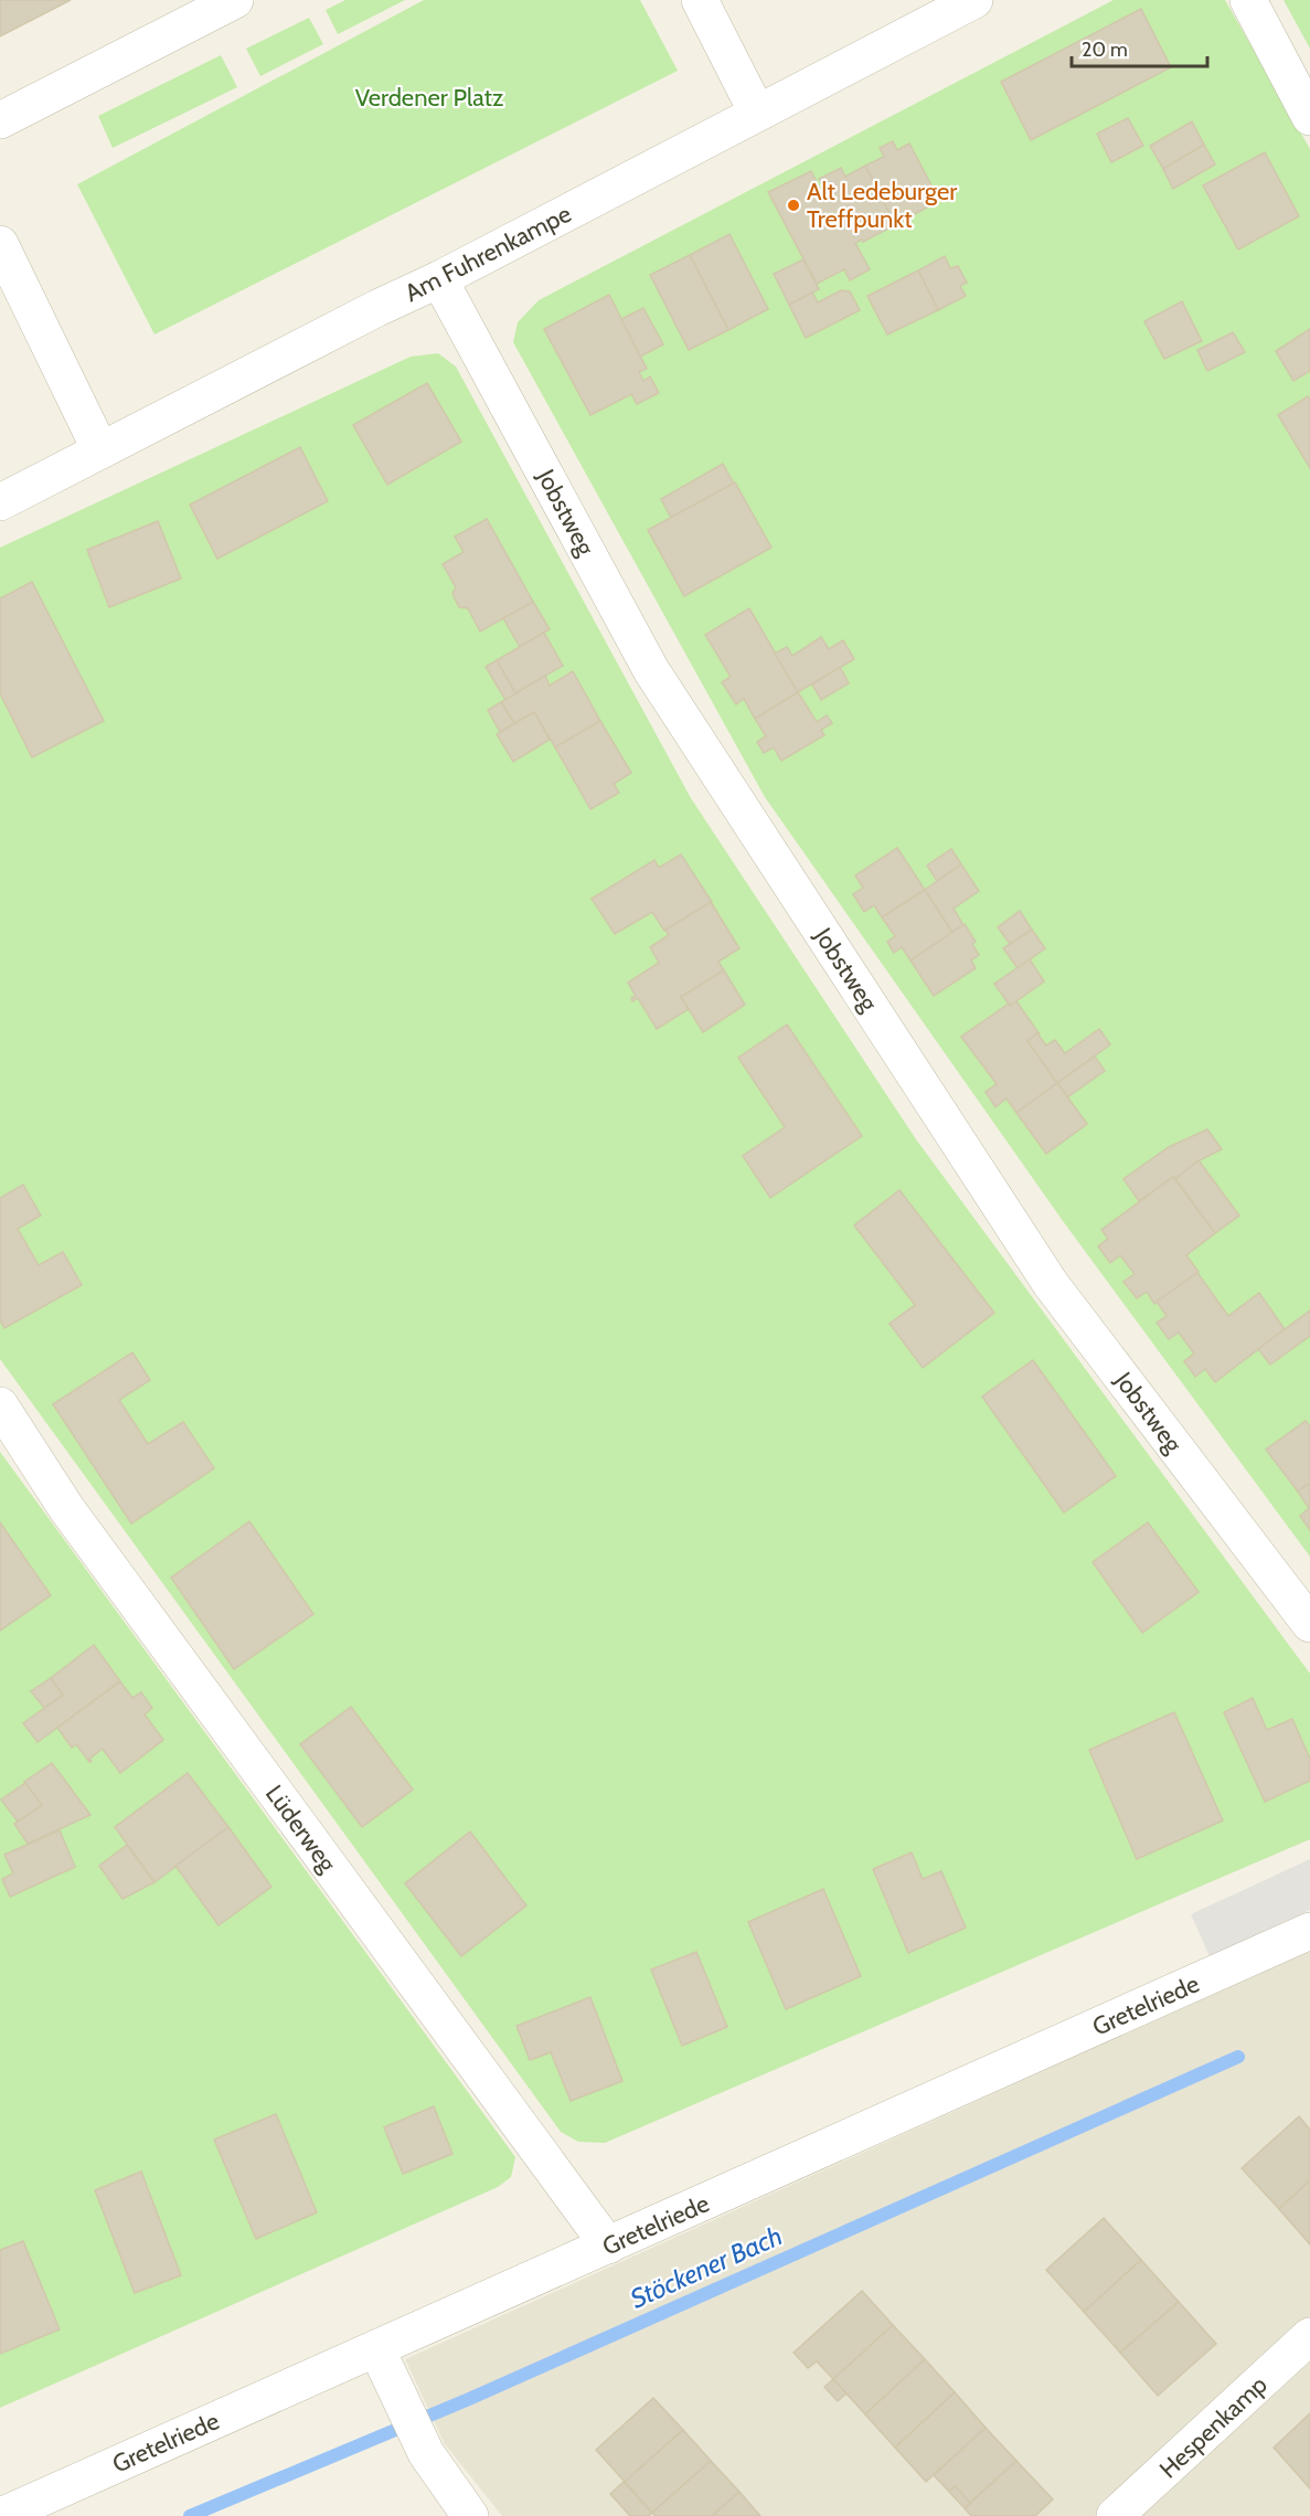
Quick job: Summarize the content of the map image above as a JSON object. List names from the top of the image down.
{
  "streets": {
    "street": [
      "Am Fuhrenkampe",
      "Jobstweg",
      "Lüderweg",
      "Gretelriede",
      "Hespenkamp"
    ]
  },
  "crossings": [
    ["Am Fuhrenkampe", "Jobstweg"],
    ["Lüderweg", "Gretelriede"]
  ],
  "water": ["Stöckener Bach"],
  "parks": ["Verdener Platz"],
  "places": ["Alt Ledeburger Treffpunkt"],
  "scale_bar": "20 m"
}
